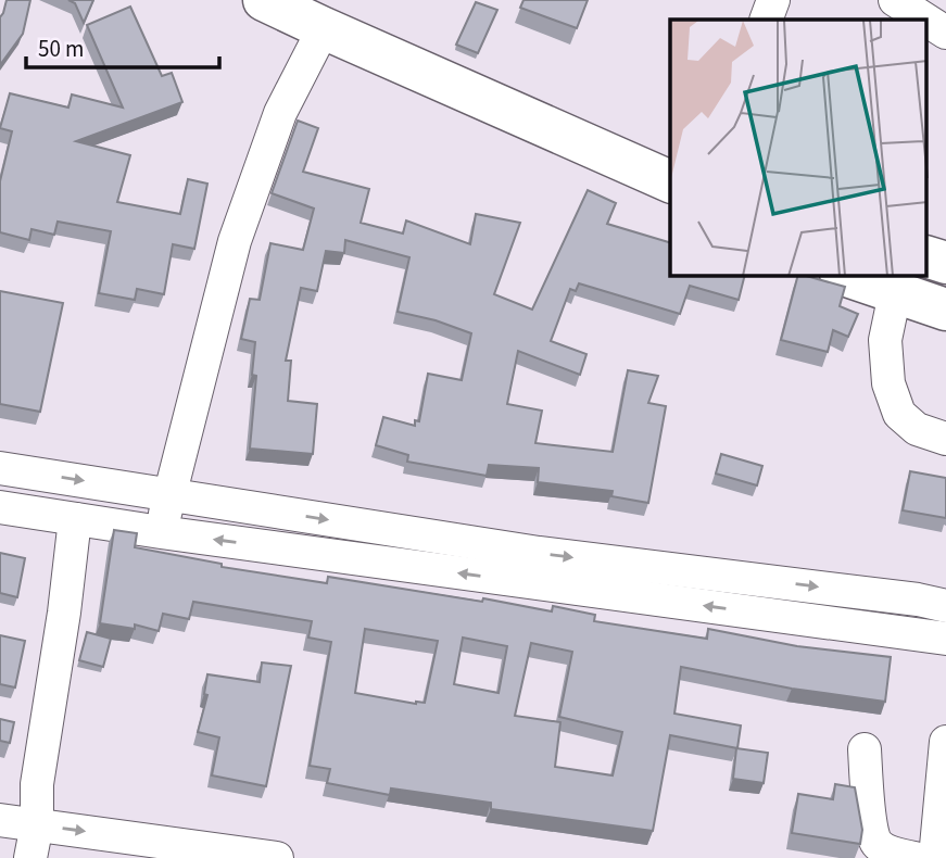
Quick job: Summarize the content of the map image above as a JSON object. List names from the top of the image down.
{
  "scale_bar": "50 m"
}
